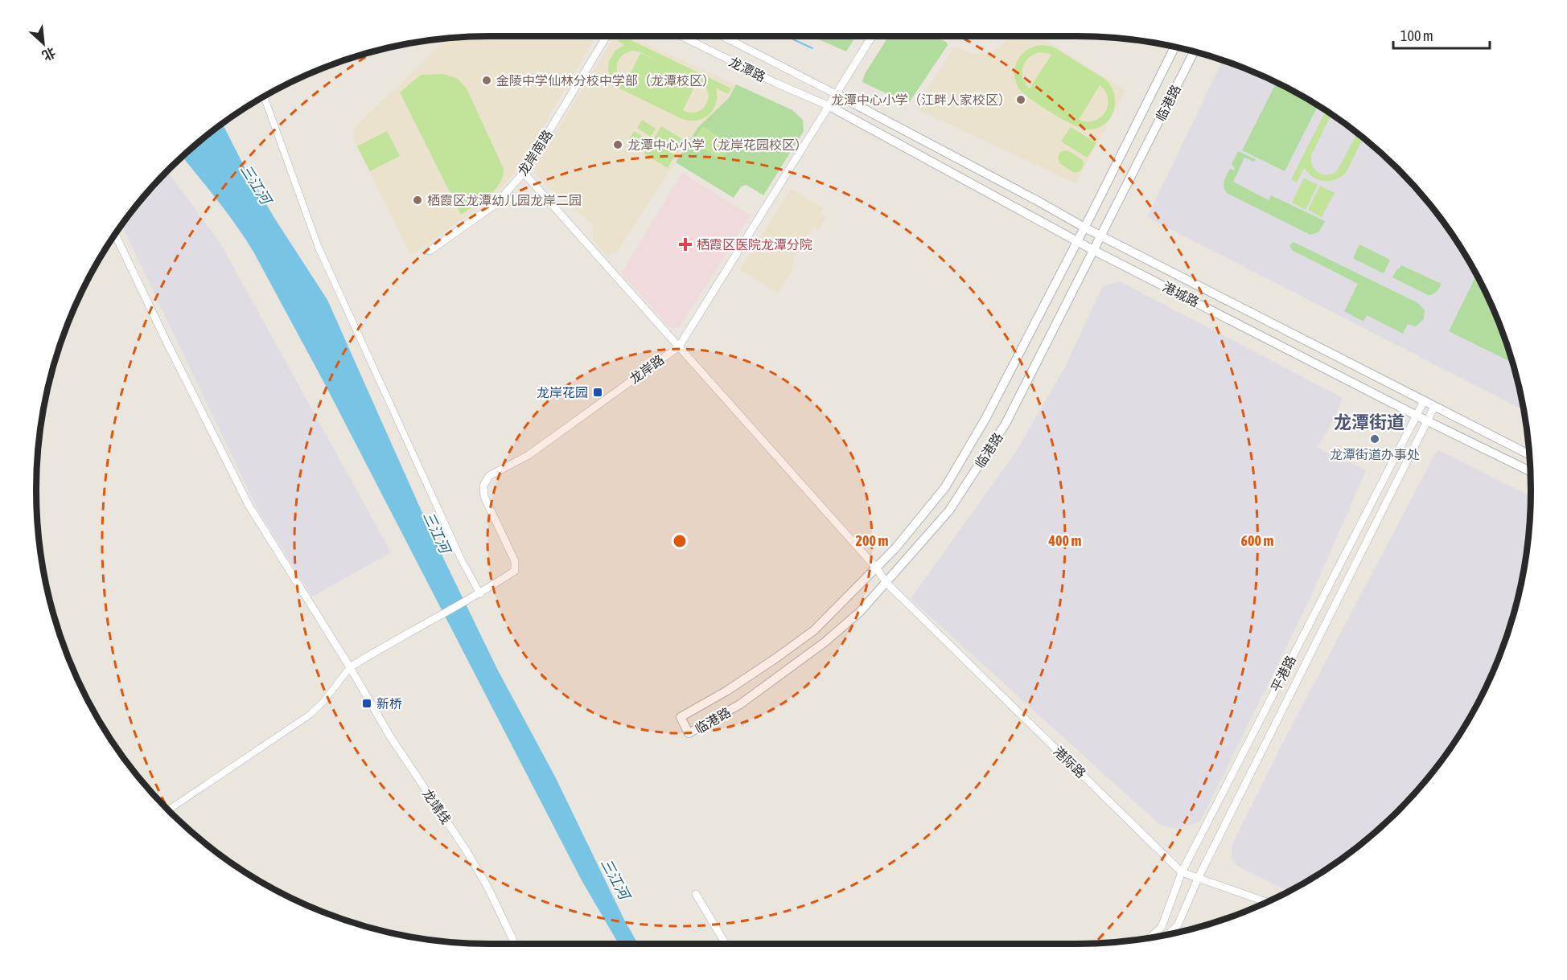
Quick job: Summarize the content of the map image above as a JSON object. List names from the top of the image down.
{
  "streets": {
    "main road": ["临港路", "港城路"],
    "street": [
      "龙潭路",
      "龙岸南路",
      "龙岸路",
      "平港路",
      "港际路",
      "龙靖线"
    ]
  },
  "crossings": [
    ["龙潭路", "港城路"],
    ["龙潭路", "龙岸路"],
    ["临港路", "港城路"],
    ["临港路", "港际路"],
    ["龙岸南路", "港际路"],
    ["港城路", "龙岸路"],
    ["港城路", "平港路"],
    ["龙岸路", "港际路"],
    ["平港路", "港际路"]
  ],
  "districts": ["龙潭街道"],
  "water": ["三江河"],
  "places": {
    "other": [
      "金陵中学仙林分校中学部（龙潭校区）",
      "龙潭中心小学（江畔人家校区）",
      "龙潭中心小学（龙岸花园校区）",
      "栖霞区龙潭幼儿园龙岸二园",
      "龙潭街道办事处"
    ],
    "health": ["栖霞区医院龙潭分院"],
    "transit": ["龙岸花园", "新桥"]
  },
  "scale_bar": "100 m",
  "north": "bottom right",
  "rings": ["200 m", "400 m", "600 m"]
}
